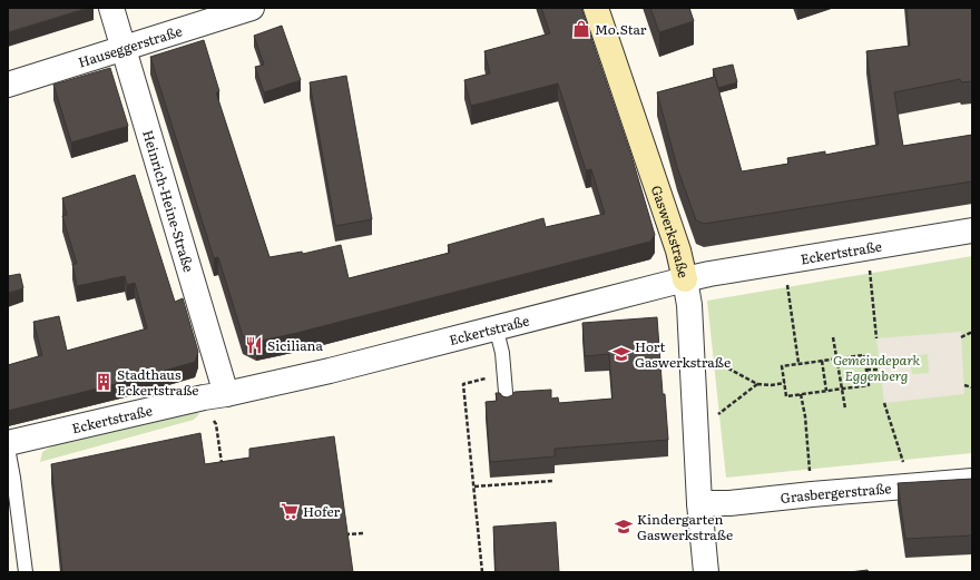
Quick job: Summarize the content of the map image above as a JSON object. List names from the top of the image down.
{
  "streets": {
    "street": [
      "Hauseggerstraße",
      "Heinrich-Heine-Straße",
      "Gaswerkstraße",
      "Eckertstraße",
      "Grasbergerstraße"
    ]
  },
  "crossings": [
    ["Hauseggerstraße", "Heinrich-Heine-Straße"],
    ["Heinrich-Heine-Straße", "Eckertstraße"],
    ["Gaswerkstraße", "Eckertstraße"],
    ["Gaswerkstraße", "Grasbergerstraße"]
  ],
  "parks": ["Gemeindepark Eggenberg"],
  "places": {
    "shop": ["Mo.Star"],
    "restaurant": ["Siciliana"],
    "school or university": ["Hort Gaswerkstraße", "Kindergarten Gaswerkstraße"],
    "building": ["Stadthaus Eckertstraße"],
    "supermarket": ["Hofer"]
  }
}
